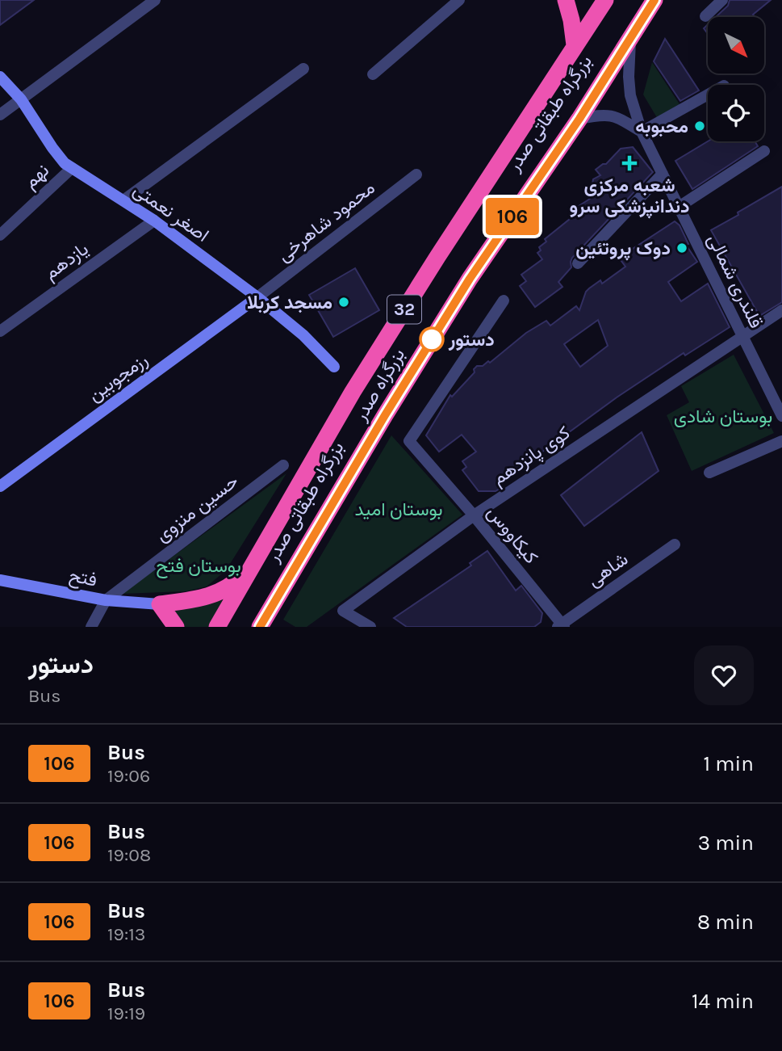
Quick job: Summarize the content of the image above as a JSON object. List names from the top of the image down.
{
  "streets": {
    "highway": ["بزرگراه طبقاتی صدر", "32", "بزرگراه صدر"],
    "street": [
      "نهم",
      "اصغر نعمتی",
      "محمود شاهرخی",
      "یازدهم",
      "قلندری شمالی",
      "رزمجوبین",
      "کوی پانزدهم",
      "حسین منزوی",
      "کیکاووس",
      "شاهی",
      "فتح"
    ]
  },
  "crossings": [
    ["بزرگراه طبقاتی صدر", "بزرگراه صدر"],
    ["نهم", "اصغر نعمتی"],
    ["اصغر نعمتی", "محمود شاهرخی"],
    ["اصغر نعمتی", "یازدهم"],
    ["اصغر نعمتی", "رزمجوبین"],
    ["محمود شاهرخی", "رزمجوبین"],
    ["قلندری شمالی", "بزرگراه صدر"],
    ["قلندری شمالی", "کوی پانزدهم"],
    ["کوی پانزدهم", "کیکاووس"],
    ["حسین منزوی", "فتح"],
    ["کیکاووس", "شاهی"]
  ],
  "parks": ["بوستان شادی", "بوستان امید", "بوستان فتح"],
  "places": {
    "other": [
      "محبوبه",
      "دوک پروتئین",
      "مسجد کربلا",
      "دستور"
    ],
    "health": ["شعبه مرکزی دندانپزشکی سرو"]
  },
  "lines": ["bus line 106"],
  "north": "bottom right",
  "page": {
    "on_map": "106",
    "heading": ["دستور", "Bus"],
    "list": [
      {
        "mark": "106",
        "name": "Bus",
        "note": "19:06",
        "value": "1 min"
      },
      {
        "mark": "106",
        "name": "Bus",
        "note": "19:08",
        "value": "3 min"
      },
      {
        "mark": "106",
        "name": "Bus",
        "note": "19:13",
        "value": "8 min"
      },
      {
        "mark": "106",
        "name": "Bus",
        "note": "19:19",
        "value": "14 min"
      }
    ]
  }
}
